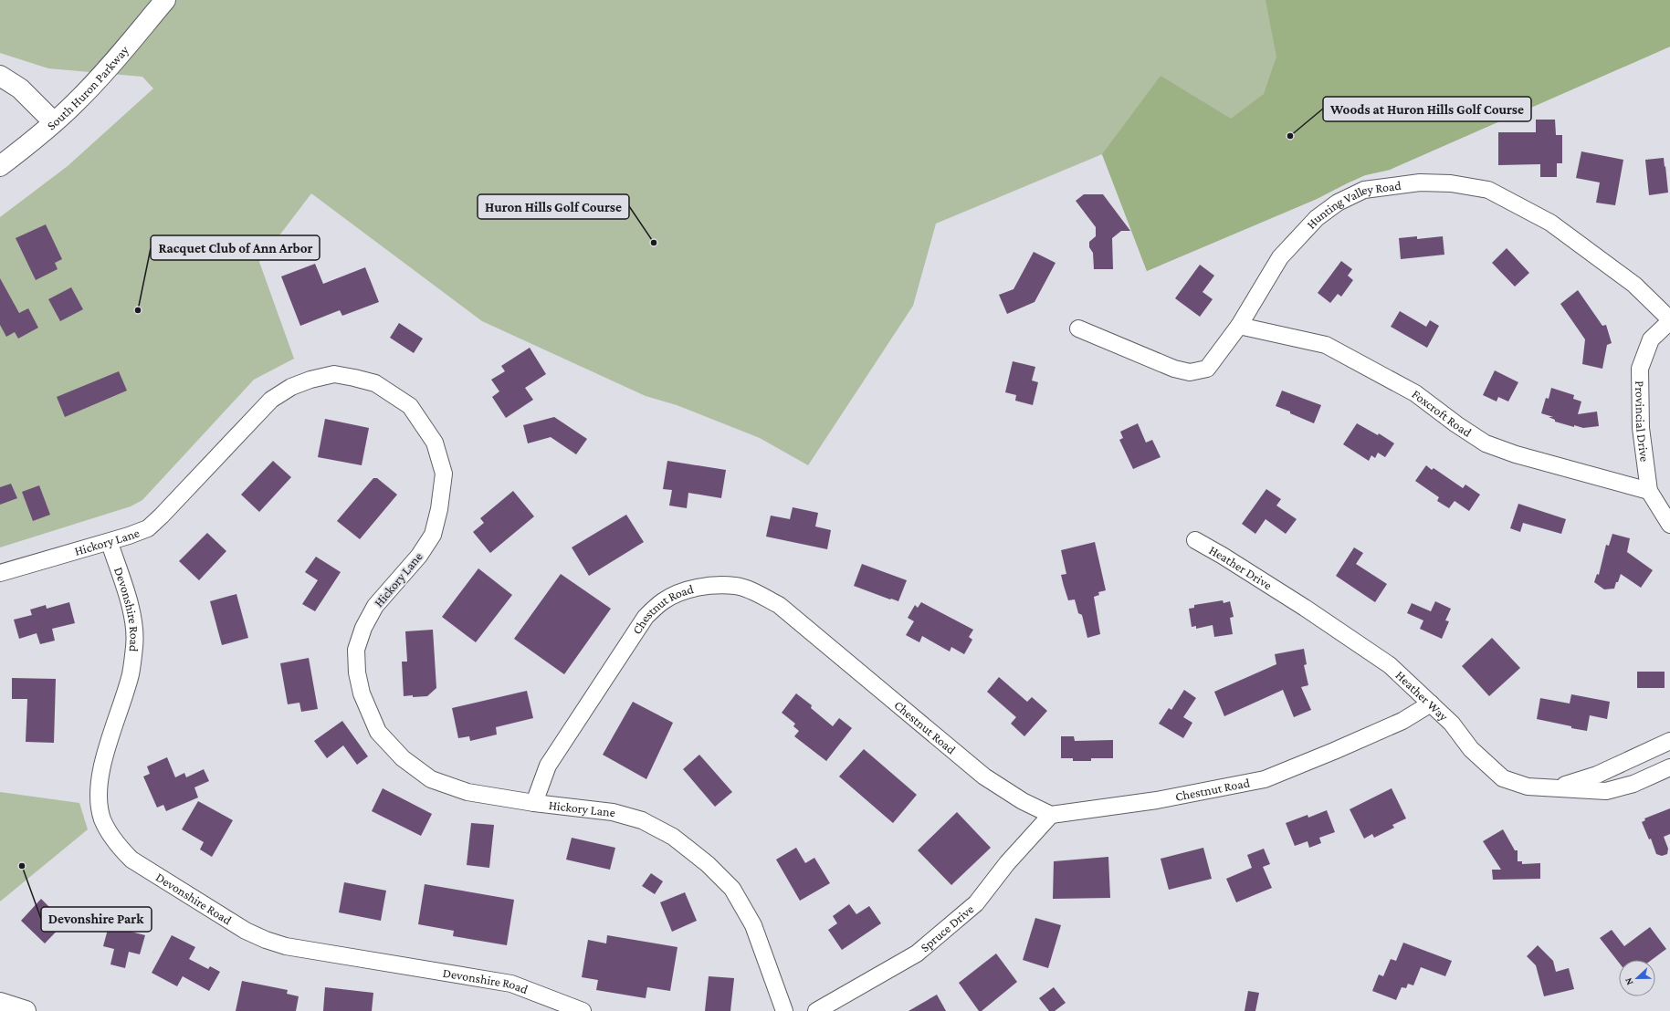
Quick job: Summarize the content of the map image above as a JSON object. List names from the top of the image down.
{
  "streets": {
    "main road": ["South Huron Parkway"],
    "street": [
      "Hunting Valley Road",
      "Foxcroft Road",
      "Provincial Drive",
      "Hickory Lane",
      "Heather Drive",
      "Devonshire Road",
      "Chestnut Road",
      "Heather Way",
      "Spruce Drive"
    ]
  },
  "crossings": [
    ["Hunting Valley Road", "Foxcroft Road"],
    ["Hunting Valley Road", "Provincial Drive"],
    ["Foxcroft Road", "Provincial Drive"],
    ["Hickory Lane", "Devonshire Road"],
    ["Hickory Lane", "Chestnut Road"],
    ["Heather Drive", "Heather Way"],
    ["Chestnut Road", "Heather Way"],
    ["Chestnut Road", "Spruce Drive"]
  ],
  "places": [
    "Woods at Huron Hills Golf Course",
    "Huron Hills Golf Course",
    "Racquet Club of Ann Arbor",
    "Devonshire Park"
  ],
  "north": "left"
}
